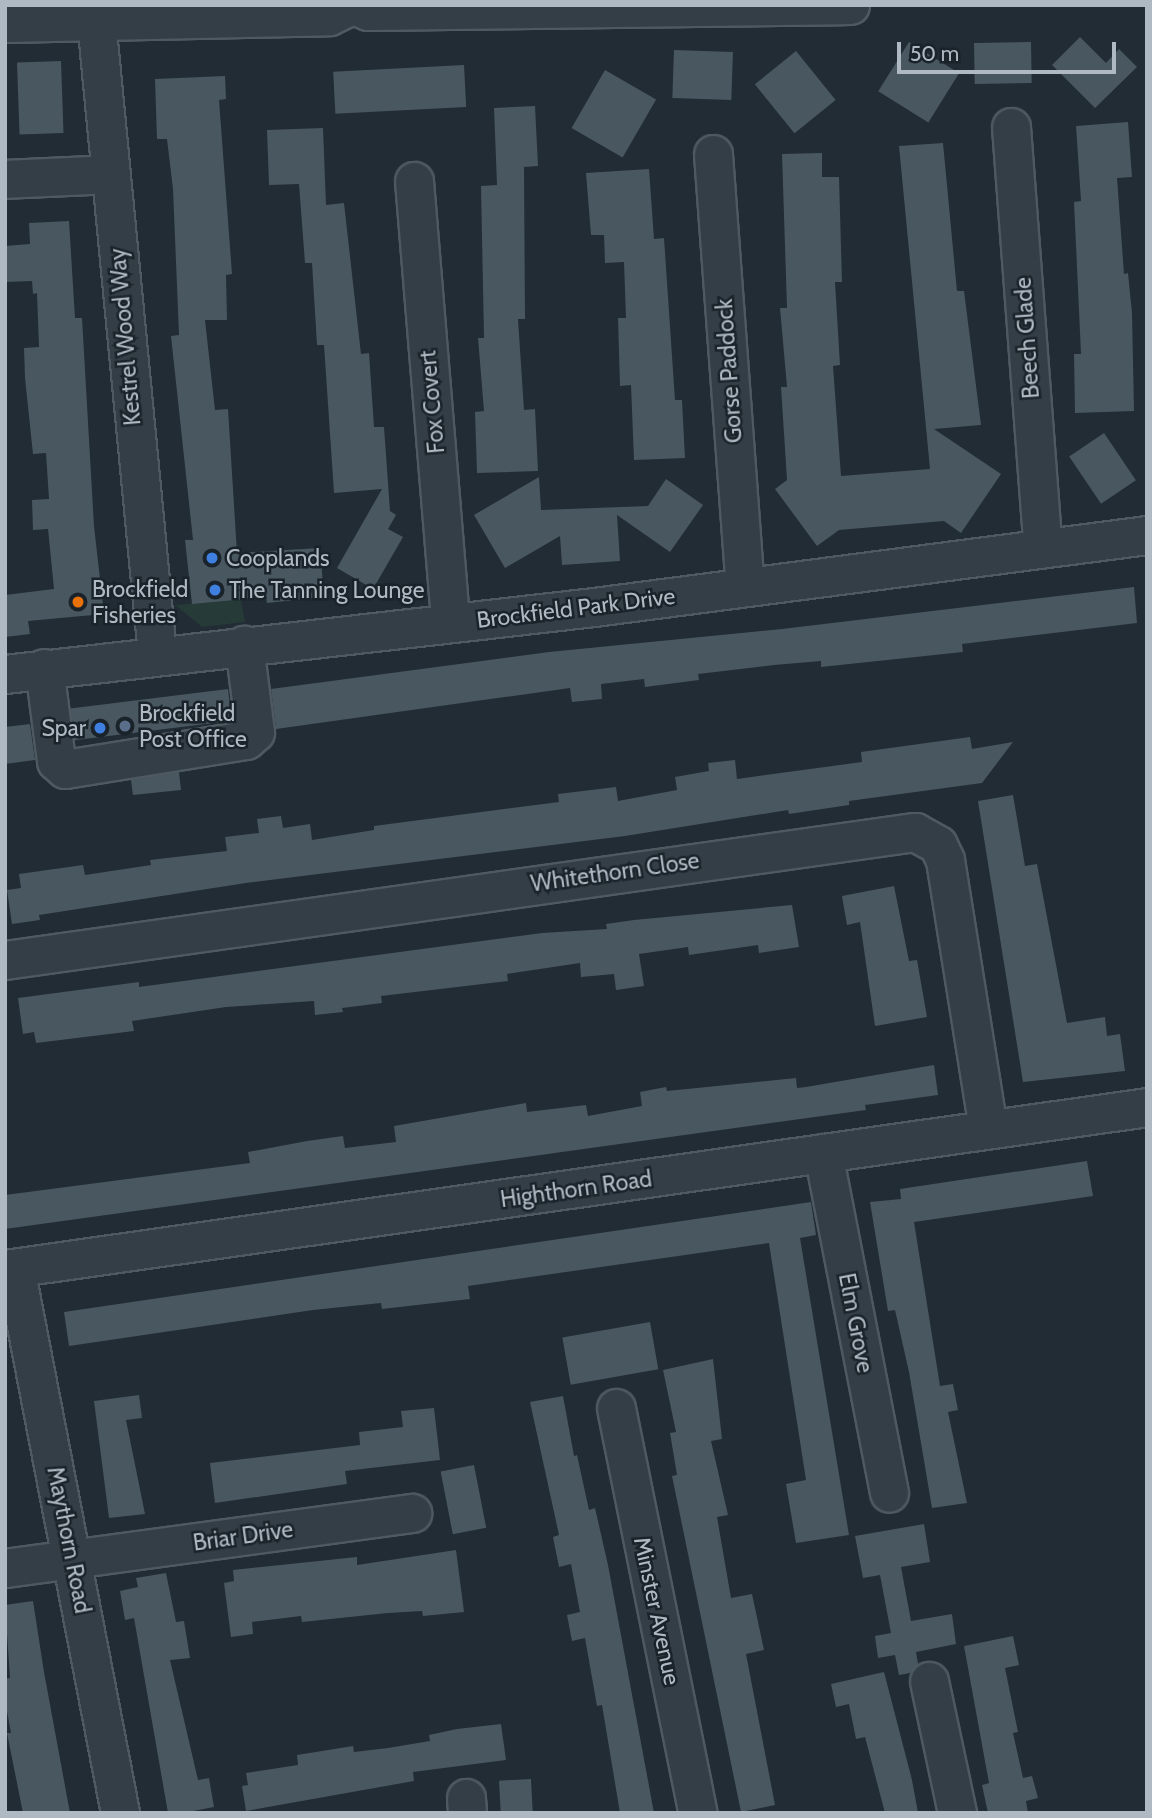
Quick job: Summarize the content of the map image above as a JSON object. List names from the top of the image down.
{
  "streets": {
    "street": [
      "Kestrel Wood Way",
      "Beech Glade",
      "Gorse Paddock",
      "Fox Covert",
      "Brockfield Park Drive",
      "Whitethorn Close",
      "Highthorn Road",
      "Elm Grove",
      "Briar Drive",
      "Maythorn Road",
      "Minster Avenue"
    ]
  },
  "crossings": [
    ["Kestrel Wood Way", "Brockfield Park Drive"],
    ["Beech Glade", "Brockfield Park Drive"],
    ["Gorse Paddock", "Brockfield Park Drive"],
    ["Fox Covert", "Brockfield Park Drive"],
    ["Whitethorn Close", "Highthorn Road"],
    ["Highthorn Road", "Elm Grove"],
    ["Highthorn Road", "Maythorn Road"],
    ["Briar Drive", "Maythorn Road"]
  ],
  "places": [
    "Cooplands",
    "The Tanning Lounge",
    "Brockfield Fisheries",
    "Brockfield Post Office",
    "Spar"
  ],
  "scale_bar": "50 m"
}
